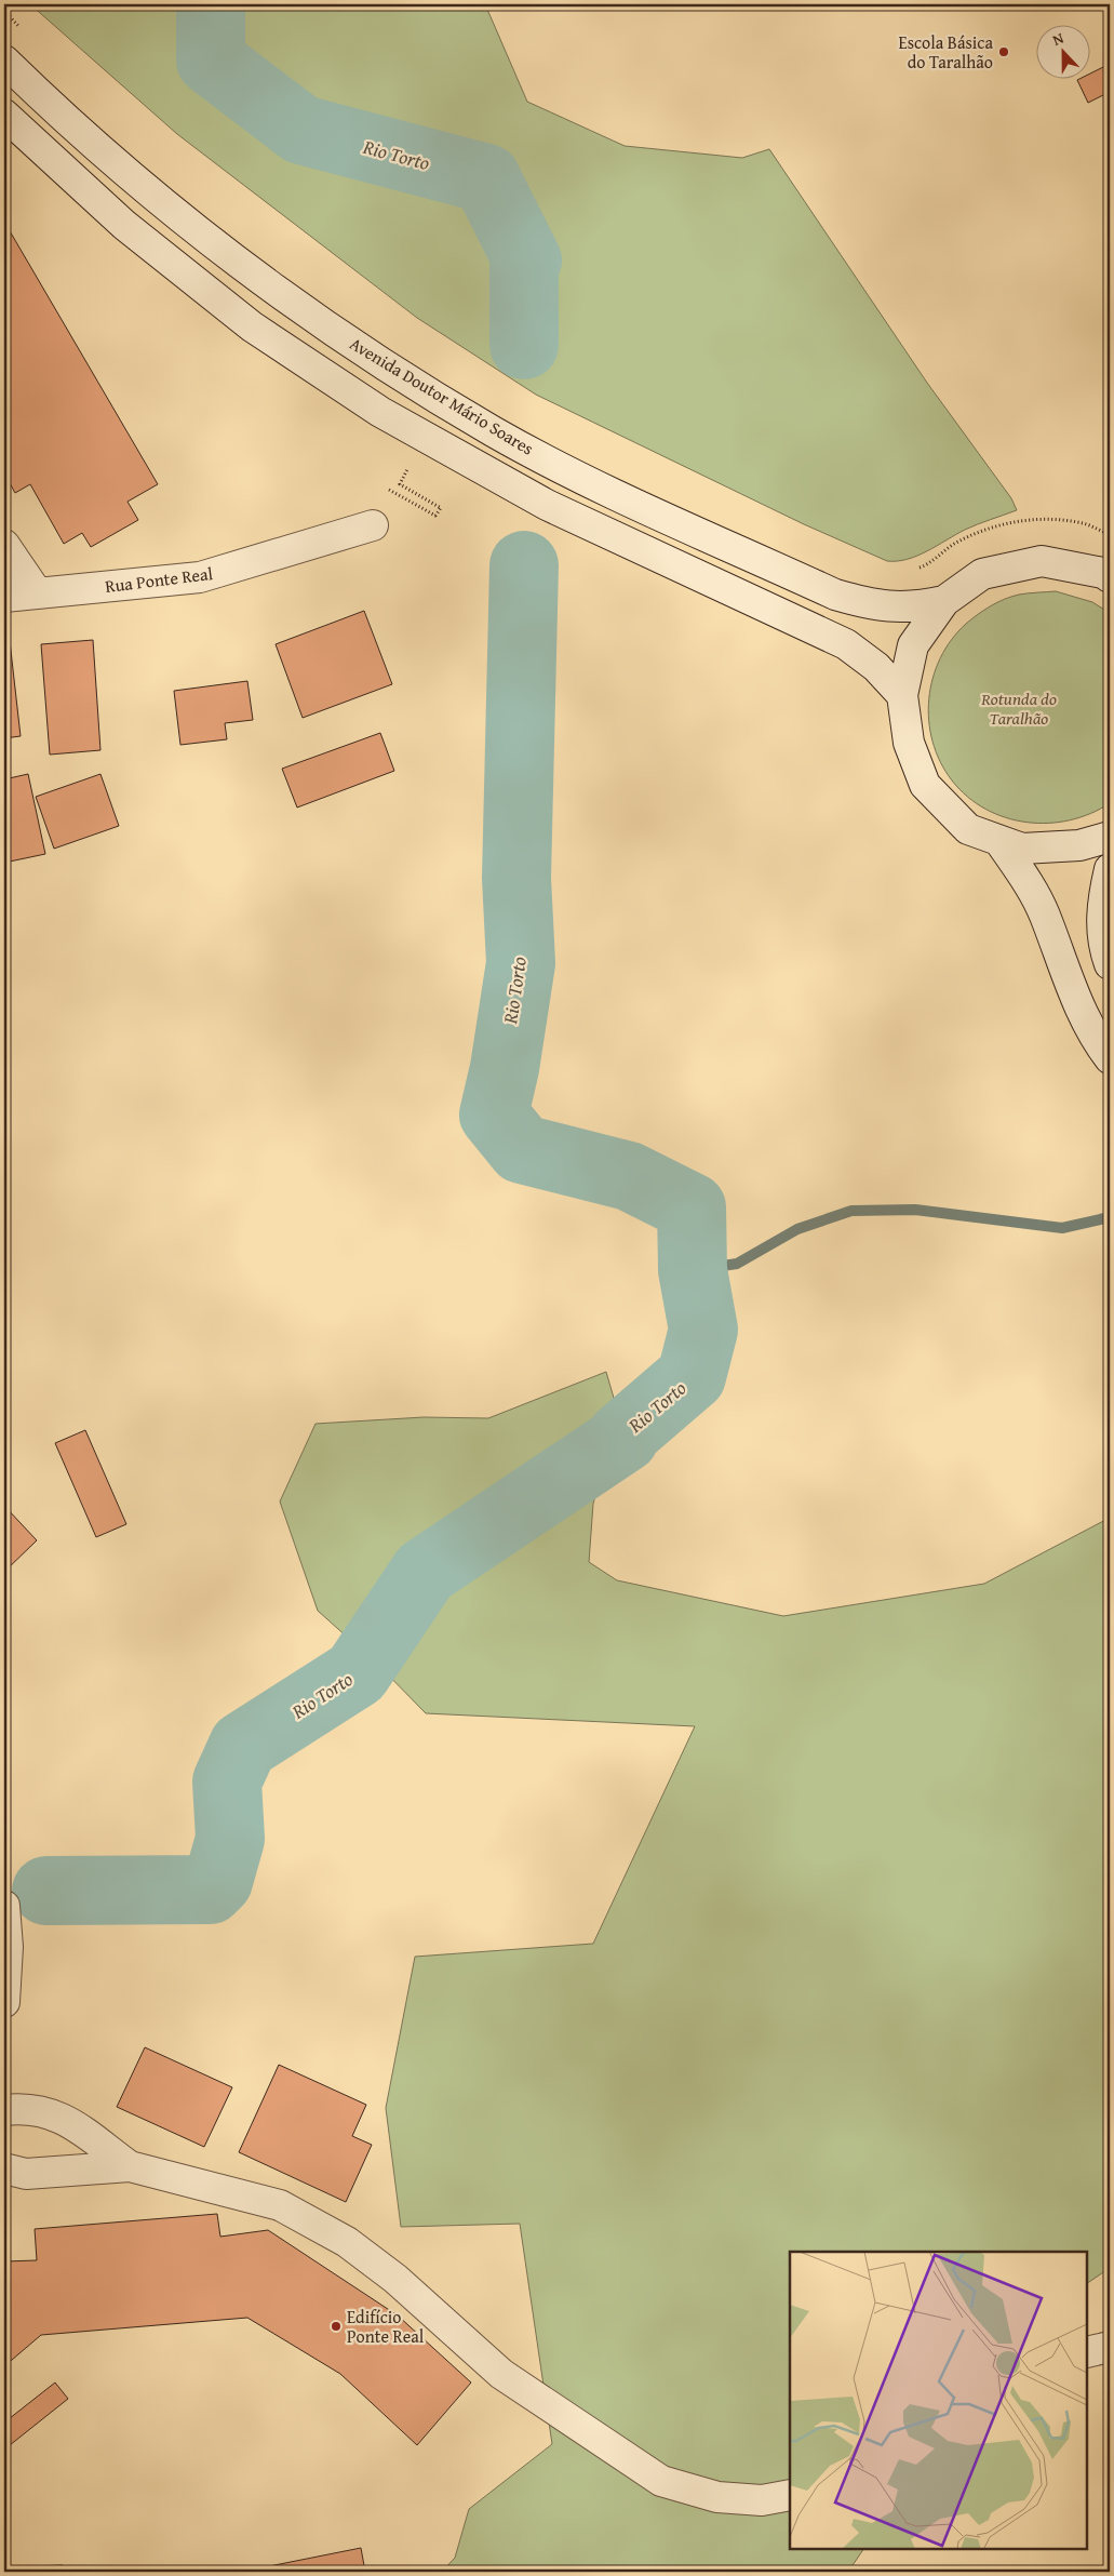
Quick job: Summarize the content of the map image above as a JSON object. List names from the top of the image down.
{
  "streets": {
    "main road": ["Avenida Doutor Mário Soares", "Rua Ponte Real"]
  },
  "water": ["Rio Torto"],
  "parks": ["Rotunda do Taralhão"],
  "places": ["Escola Básica do Taralhão", "Edifício Ponte Real"],
  "north": "top"
}
